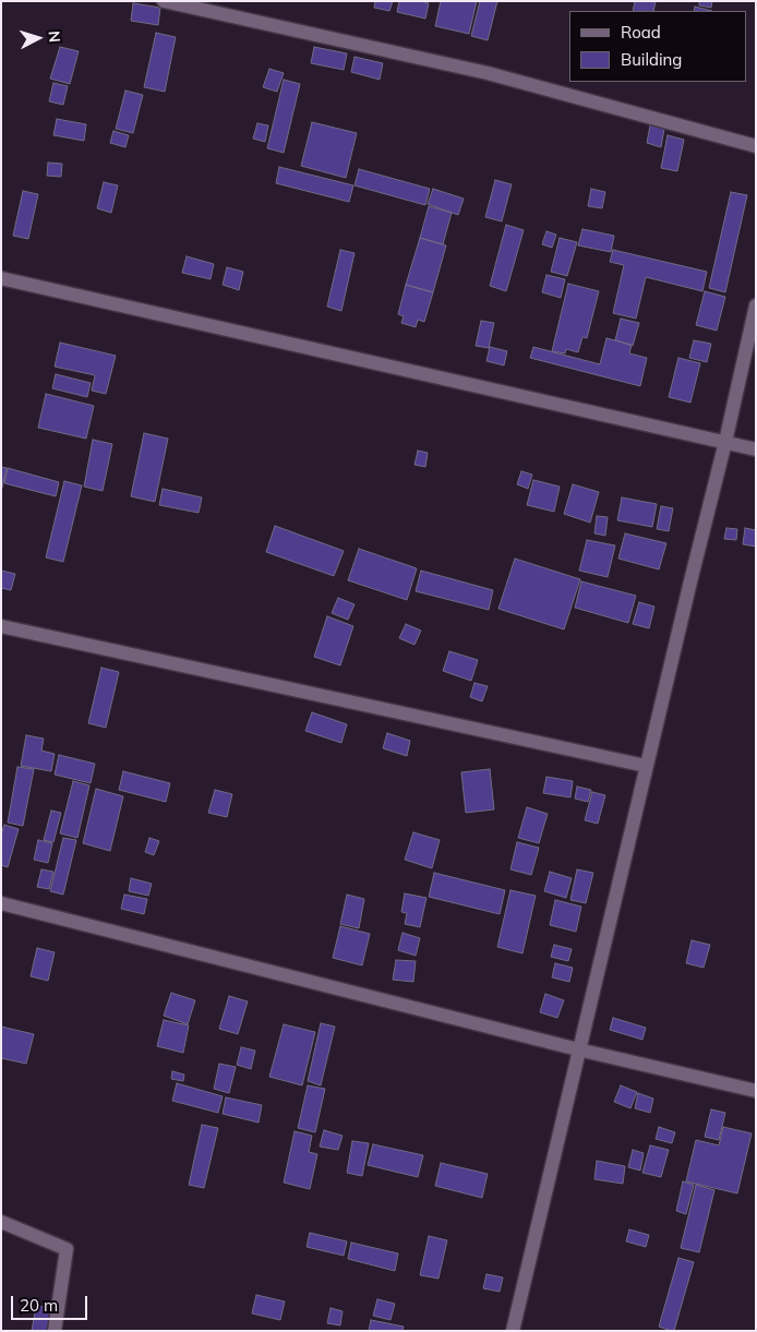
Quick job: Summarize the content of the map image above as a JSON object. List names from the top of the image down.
{
  "legend": ["Road", "Building"],
  "scale_bar": "20 m",
  "north": "right"
}
